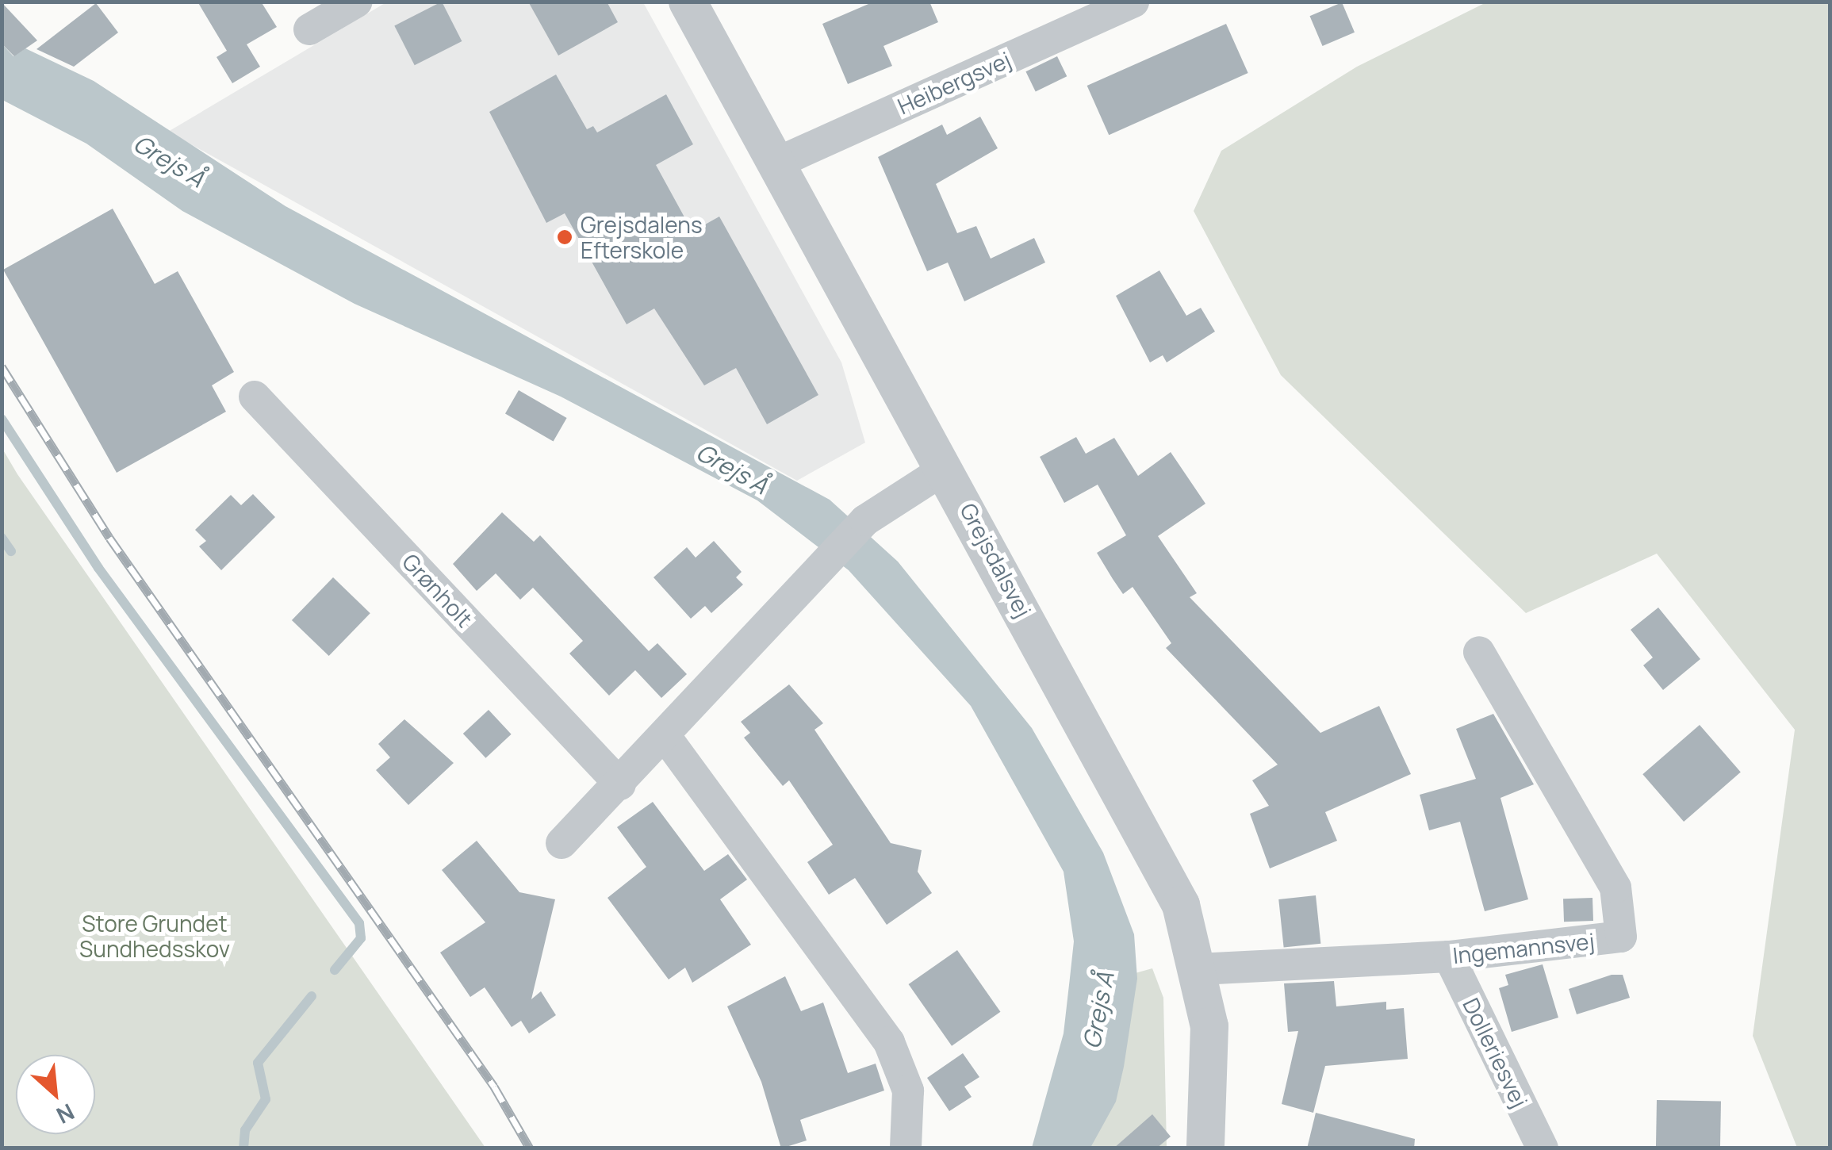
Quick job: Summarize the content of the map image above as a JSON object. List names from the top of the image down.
{
  "streets": {
    "street": [
      "Heibergsvej",
      "Grejsdalsvej",
      "Grønholt",
      "Ingemannsvej",
      "Dolleriesvej"
    ]
  },
  "crossings": [
    ["Heibergsvej", "Grejsdalsvej"],
    ["Grejsdalsvej", "Ingemannsvej"],
    ["Ingemannsvej", "Dolleriesvej"]
  ],
  "water": ["Grejs Å"],
  "parks": ["Store Grundet Sundhedsskov"],
  "places": ["Grejsdalens Efterskole"],
  "north": "bottom right"
}
